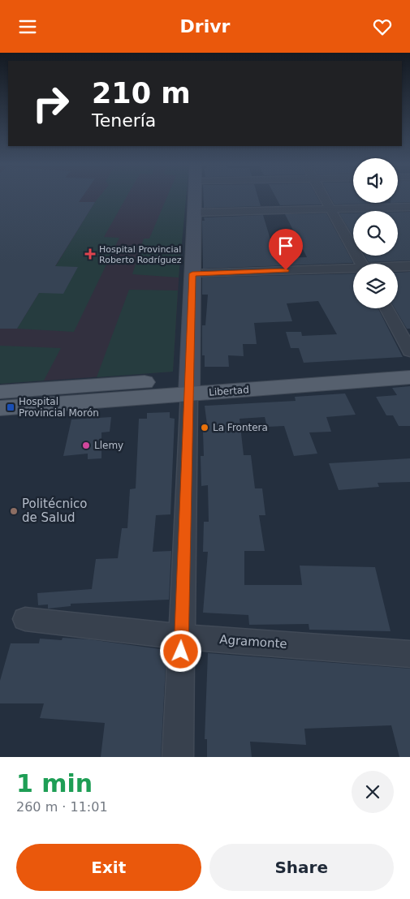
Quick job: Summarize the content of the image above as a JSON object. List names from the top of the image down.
{
  "streets": {
    "main road": ["Libertad"],
    "street": ["Agramonte"]
  },
  "places": {
    "health": ["Hospital Provincial Roberto Rodríguez"],
    "transit": ["Hospital Provincial Morón"],
    "other": ["La Frontera", "Llemy", "Politécnico de Salud"]
  },
  "page": {
    "header": "Drivr",
    "turn": ["210 m", "Tenería"],
    "heading": ["1 min", "260 m · 11:01"],
    "buttons": ["Exit", "Share"]
  }
}
